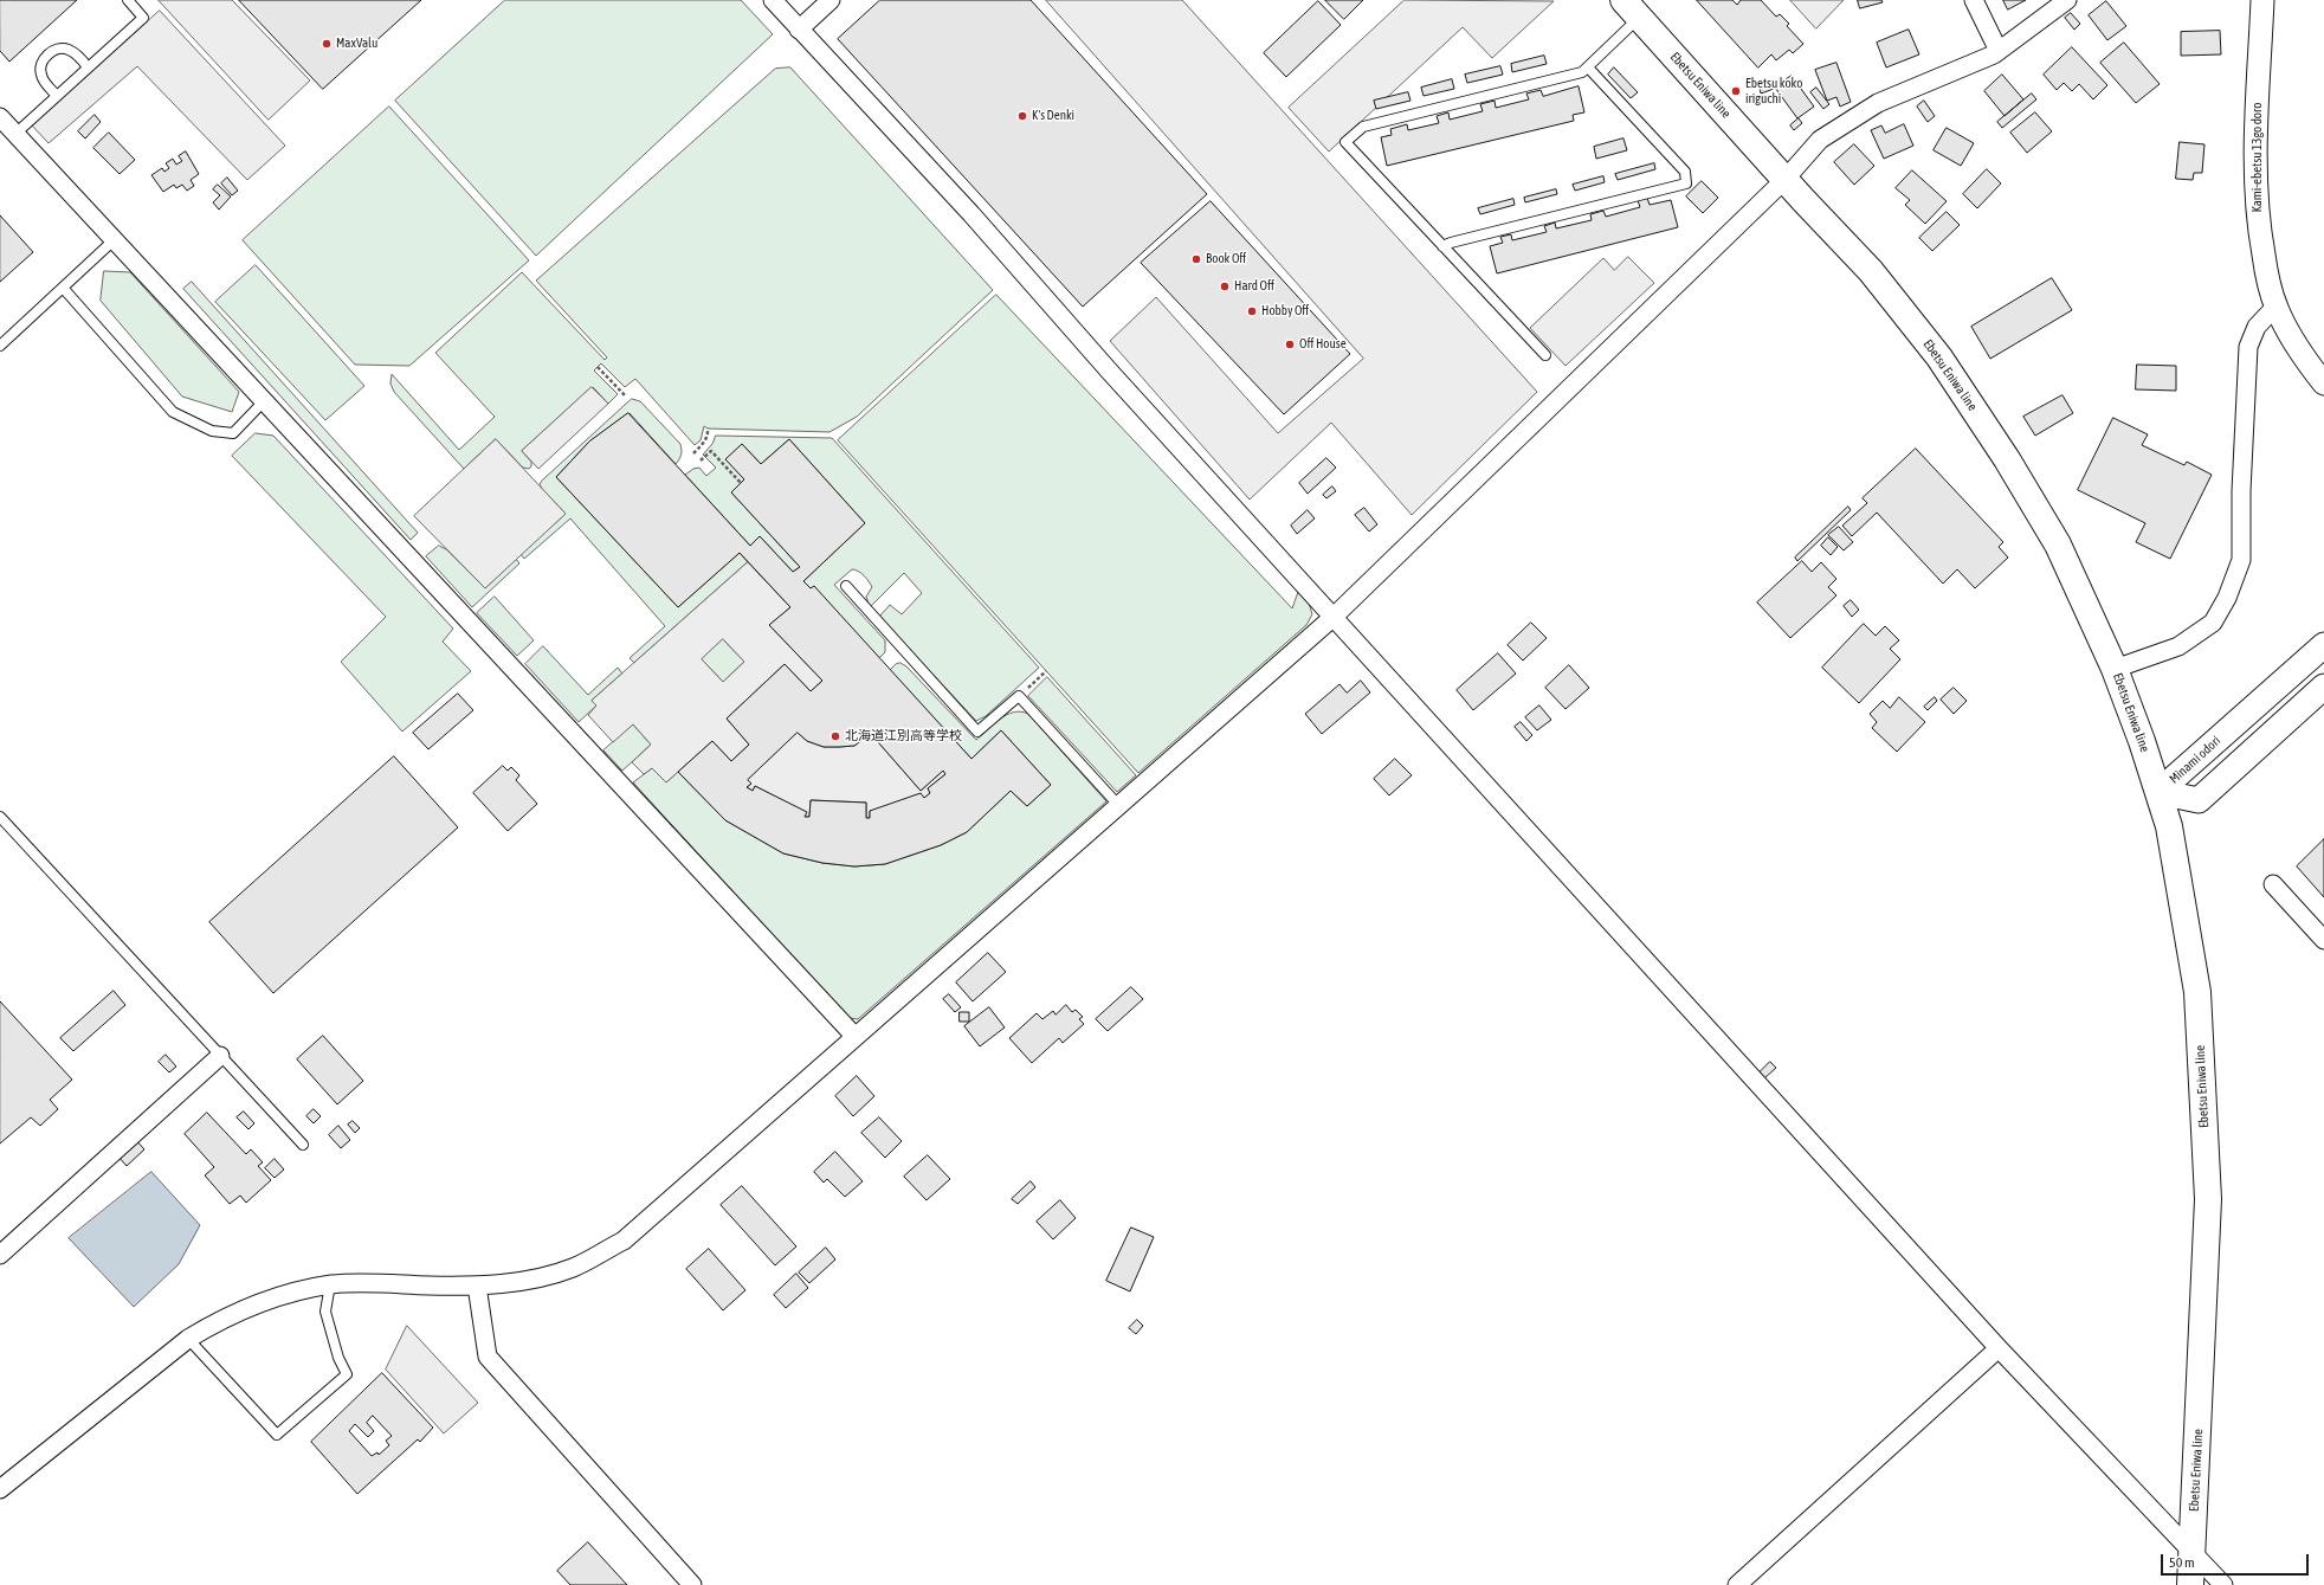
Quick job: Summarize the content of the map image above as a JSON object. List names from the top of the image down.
{
  "streets": {
    "main road": ["Ebetsu Eniwa line", "Minami odori"],
    "street": ["Kami-ebetsu 13go doro"]
  },
  "crossings": [
    ["Ebetsu Eniwa line", "Minami odori"]
  ],
  "places": [
    "MaxValu",
    "Ebetsu koko iriguchi",
    "K's Denki",
    "Book Off",
    "Hard Off",
    "Hobby Off",
    "Off House",
    "北海道江別高等学校"
  ],
  "scale_bar": "50 m"
}
